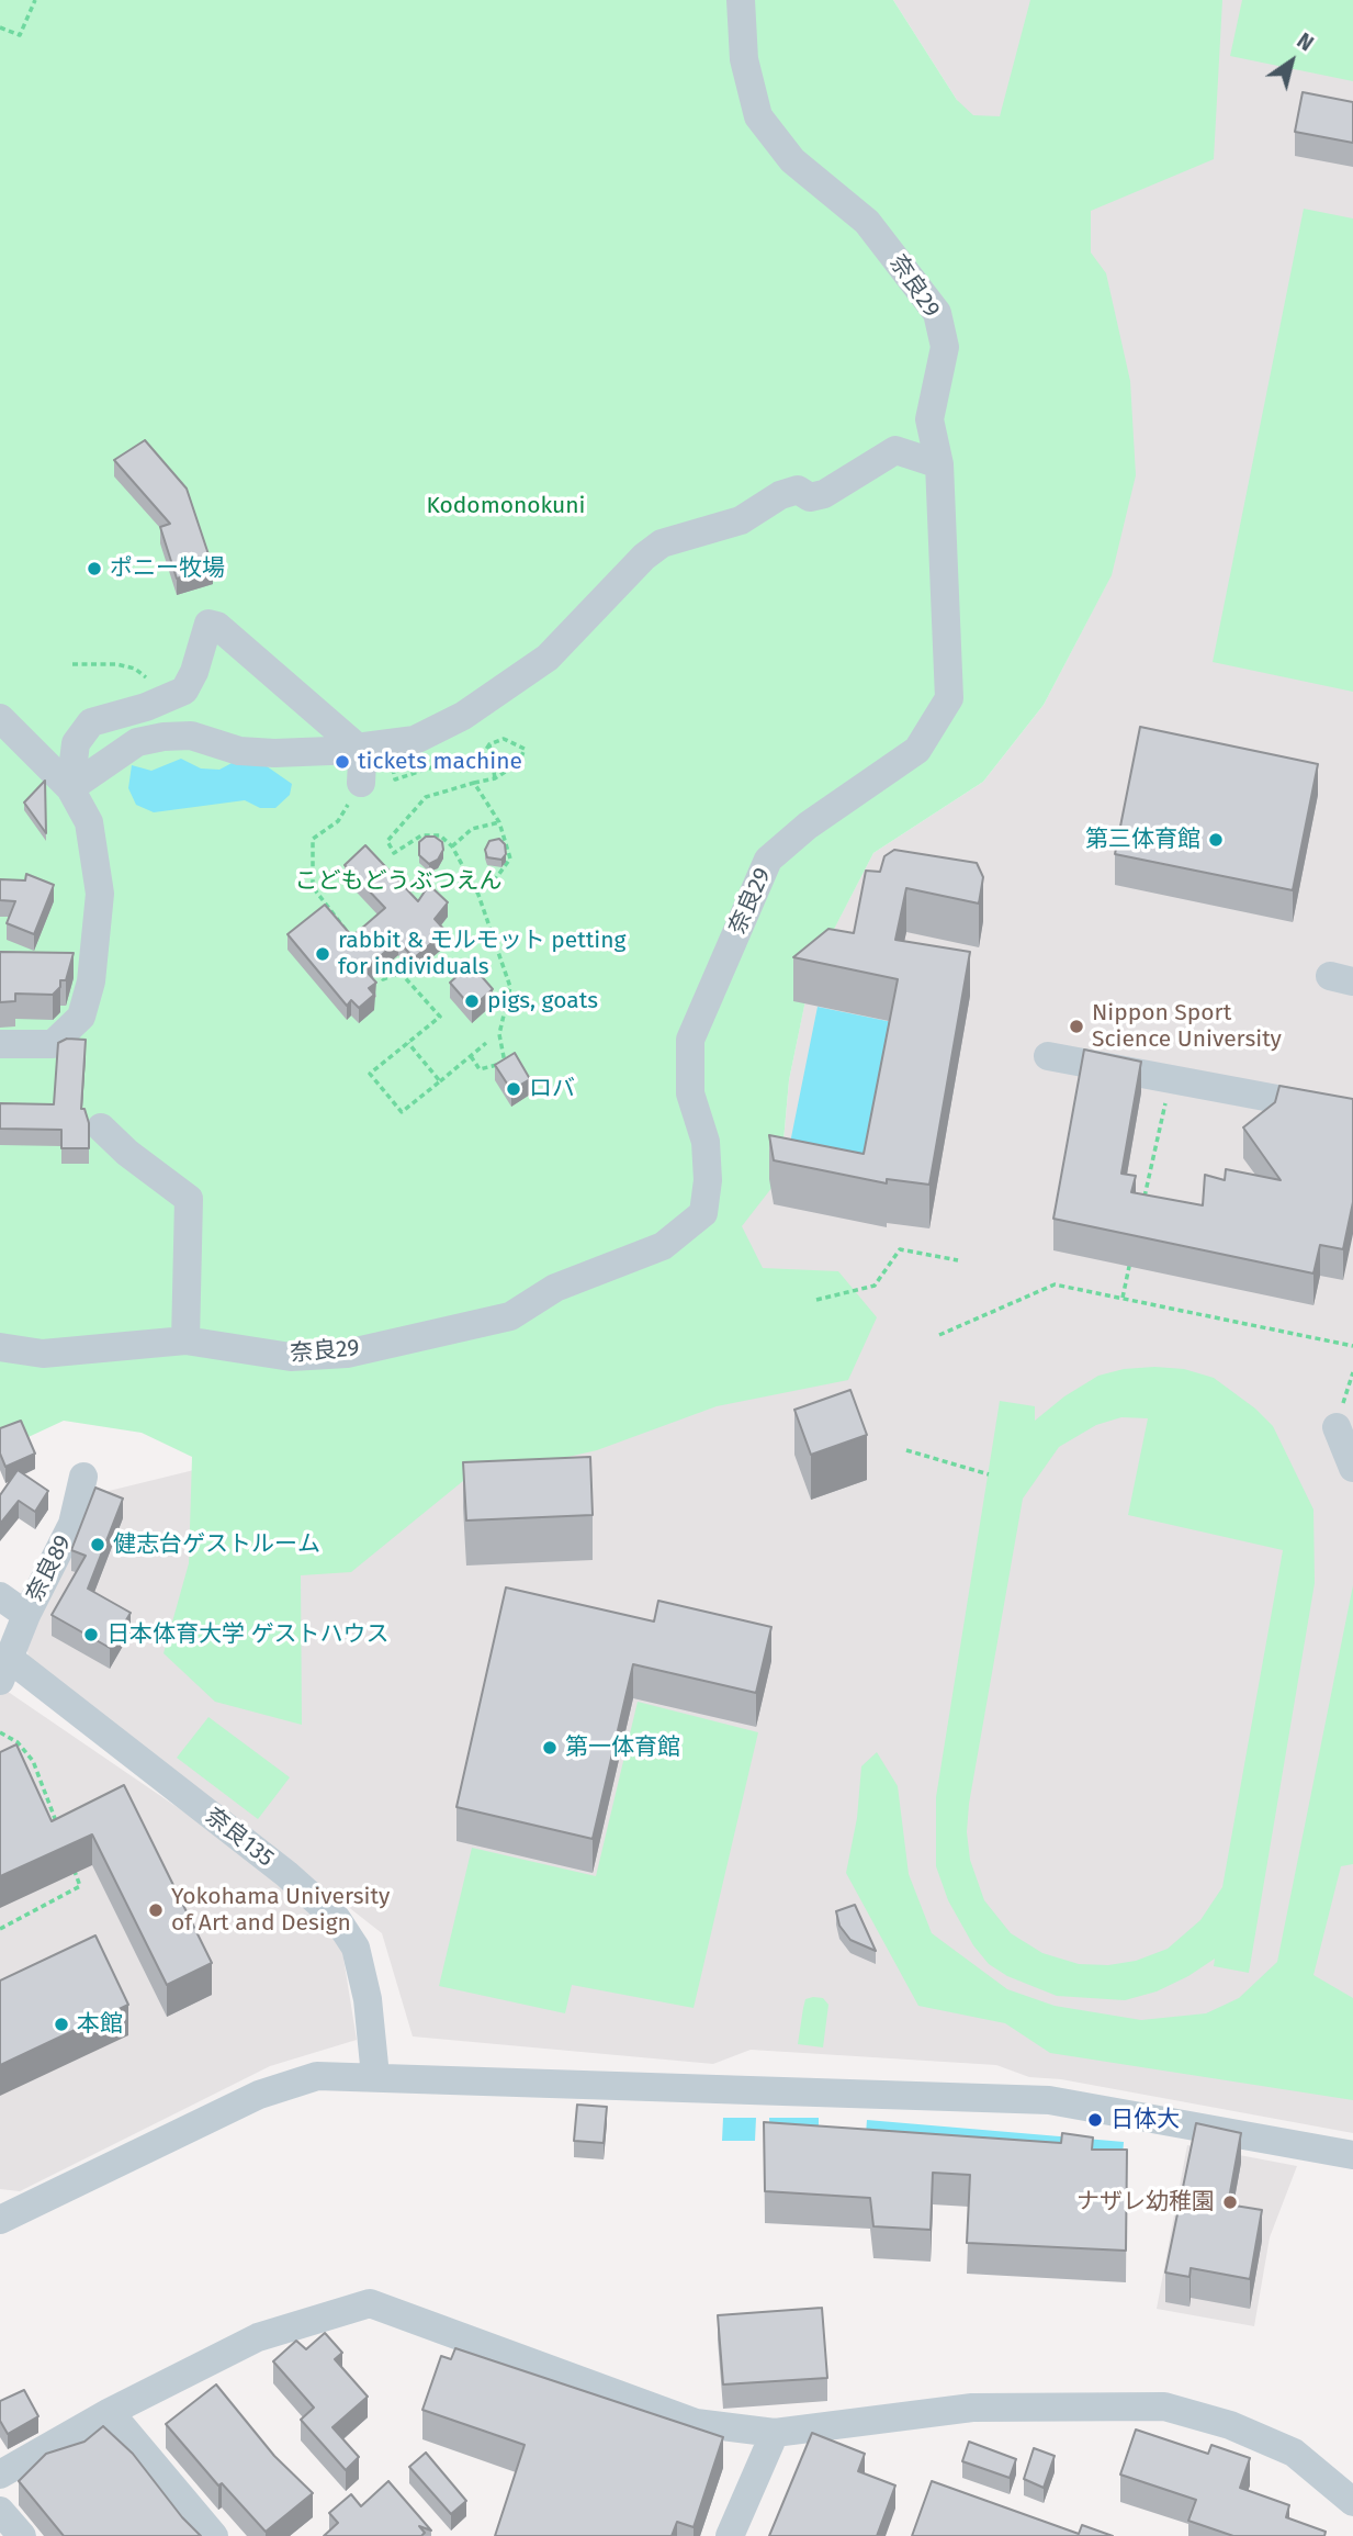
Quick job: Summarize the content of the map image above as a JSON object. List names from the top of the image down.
{
  "streets": {
    "street": ["奈良29", "奈良89", "奈良135"]
  },
  "crossings": [
    ["奈良89", "奈良135"]
  ],
  "parks": ["Kodomonokuni", "こどもどうぶつえん"],
  "places": [
    "ポニー牧場",
    "tickets machine",
    "第三体育館",
    "rabbit & モルモット petting for individuals",
    "pigs, goats",
    "Nippon Sport Science University",
    "ロバ",
    "健志台ゲストルーム",
    "日本体育大学 ゲストハウス",
    "第一体育館",
    "Yokohama University of Art and Design",
    "本館",
    "日体大",
    "ナザレ幼稚園"
  ],
  "north": "top right"
}
